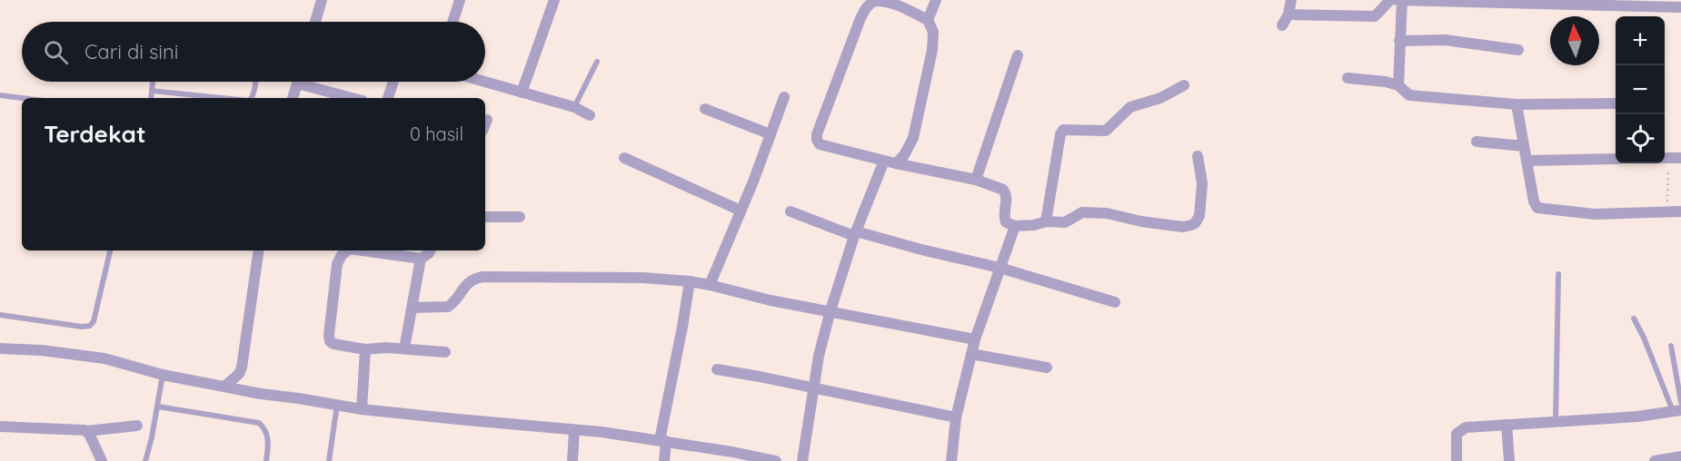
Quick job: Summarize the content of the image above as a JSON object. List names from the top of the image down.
{
  "north": "top",
  "page": {
    "map_buttons": ["+", "−"],
    "search": "Cari di sini",
    "heading": ["Terdekat", "0 hasil"]
  }
}
